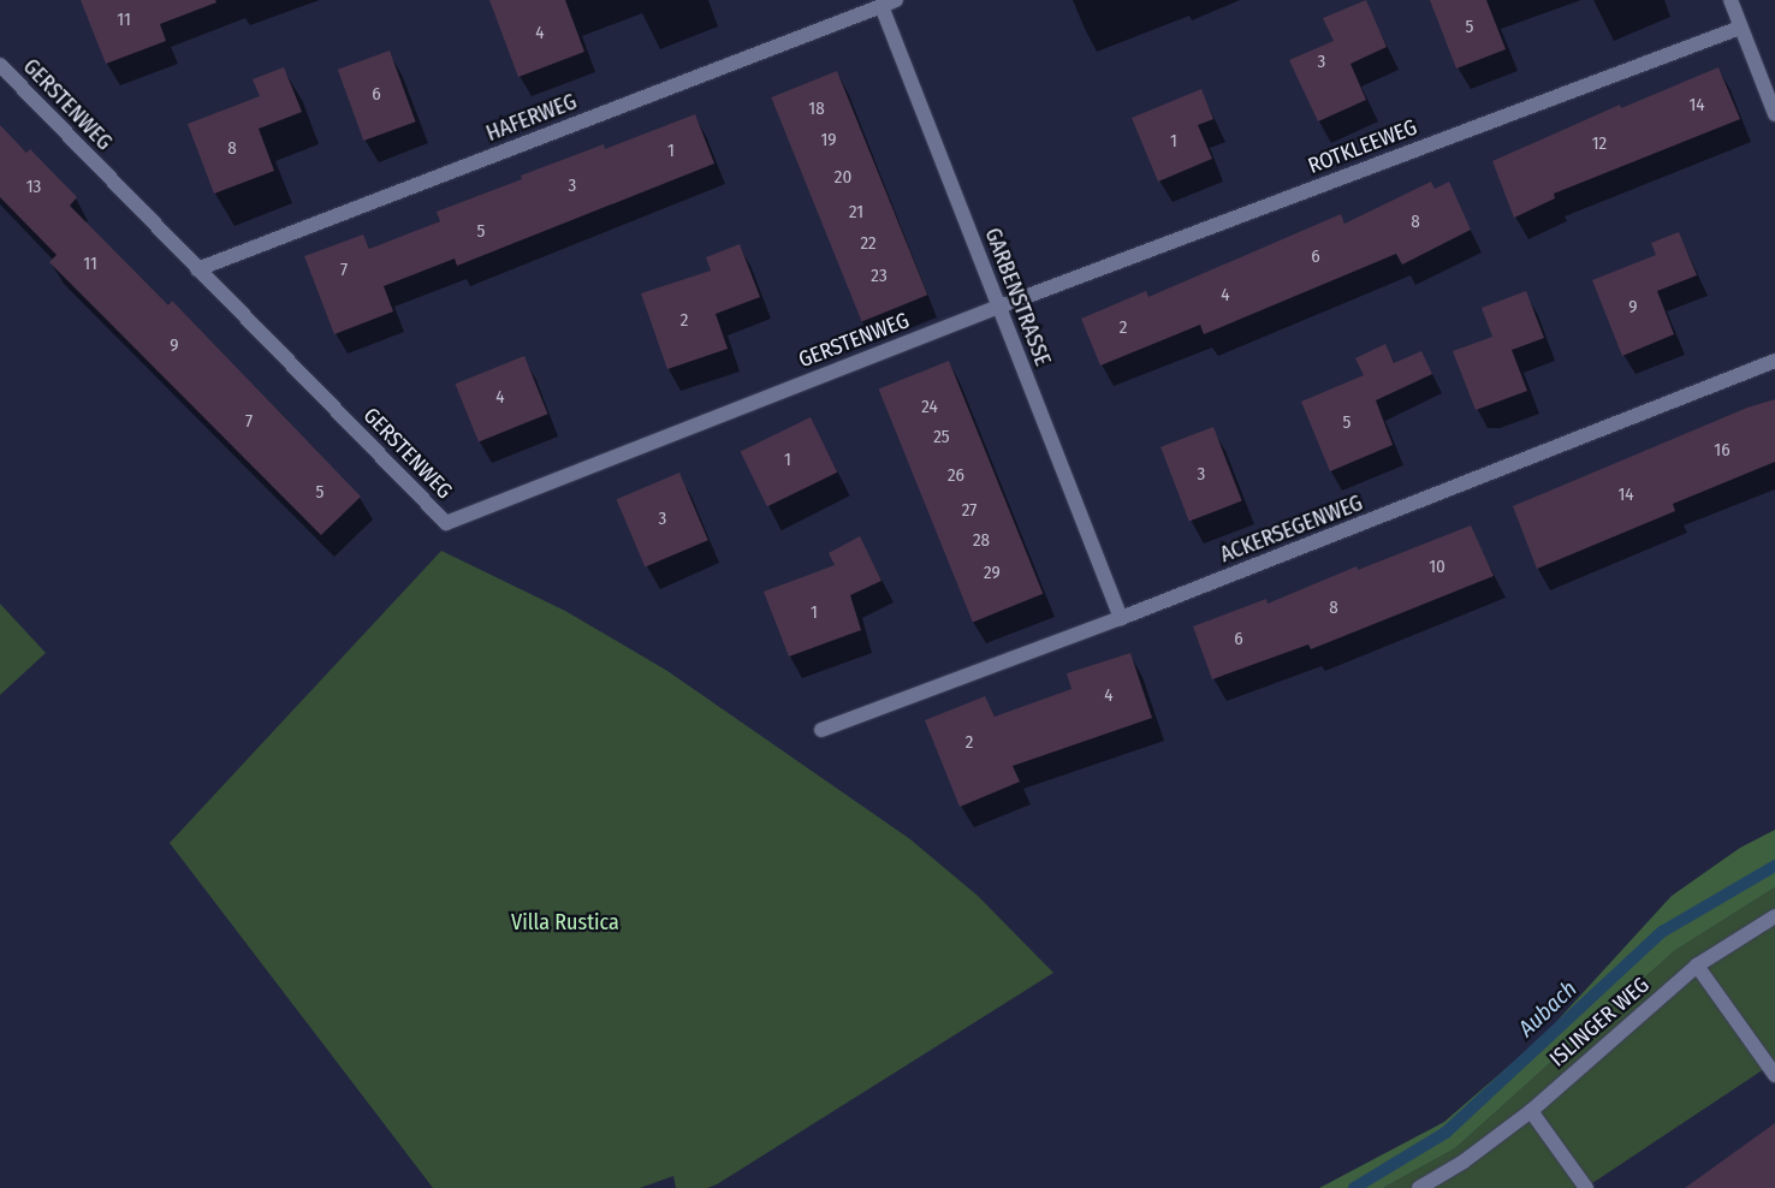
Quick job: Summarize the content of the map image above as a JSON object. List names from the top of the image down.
{
  "streets": {
    "street": [
      "GERSTENWEG",
      "HAFERWEG",
      "ROTKLEEWEG",
      "GARBENSTRASSE",
      "ACKERSEGENWEG",
      "ISLINGER WEG"
    ]
  },
  "crossings": [
    ["GERSTENWEG", "HAFERWEG"],
    ["GERSTENWEG", "ROTKLEEWEG"],
    ["GERSTENWEG", "GARBENSTRASSE"],
    ["HAFERWEG", "GARBENSTRASSE"],
    ["ROTKLEEWEG", "GARBENSTRASSE"],
    ["GARBENSTRASSE", "ACKERSEGENWEG"]
  ],
  "water": ["Aubach"],
  "parks": ["Villa Rustica"],
  "house_numbers": [
    "11",
    "5",
    "4",
    "3",
    "6",
    "14",
    "18",
    "19",
    "1",
    "12",
    "8",
    "1",
    "20",
    "3",
    "13",
    "21",
    "8",
    "5",
    "22",
    "6",
    "11",
    "7",
    "23",
    "4",
    "9",
    "2",
    "2",
    "9",
    "4",
    "24",
    "7",
    "5",
    "25",
    "16",
    "1",
    "3",
    "26",
    "5",
    "14",
    "27",
    "3",
    "28",
    "10",
    "29",
    "8",
    "1",
    "6",
    "4",
    "2"
  ]
}
